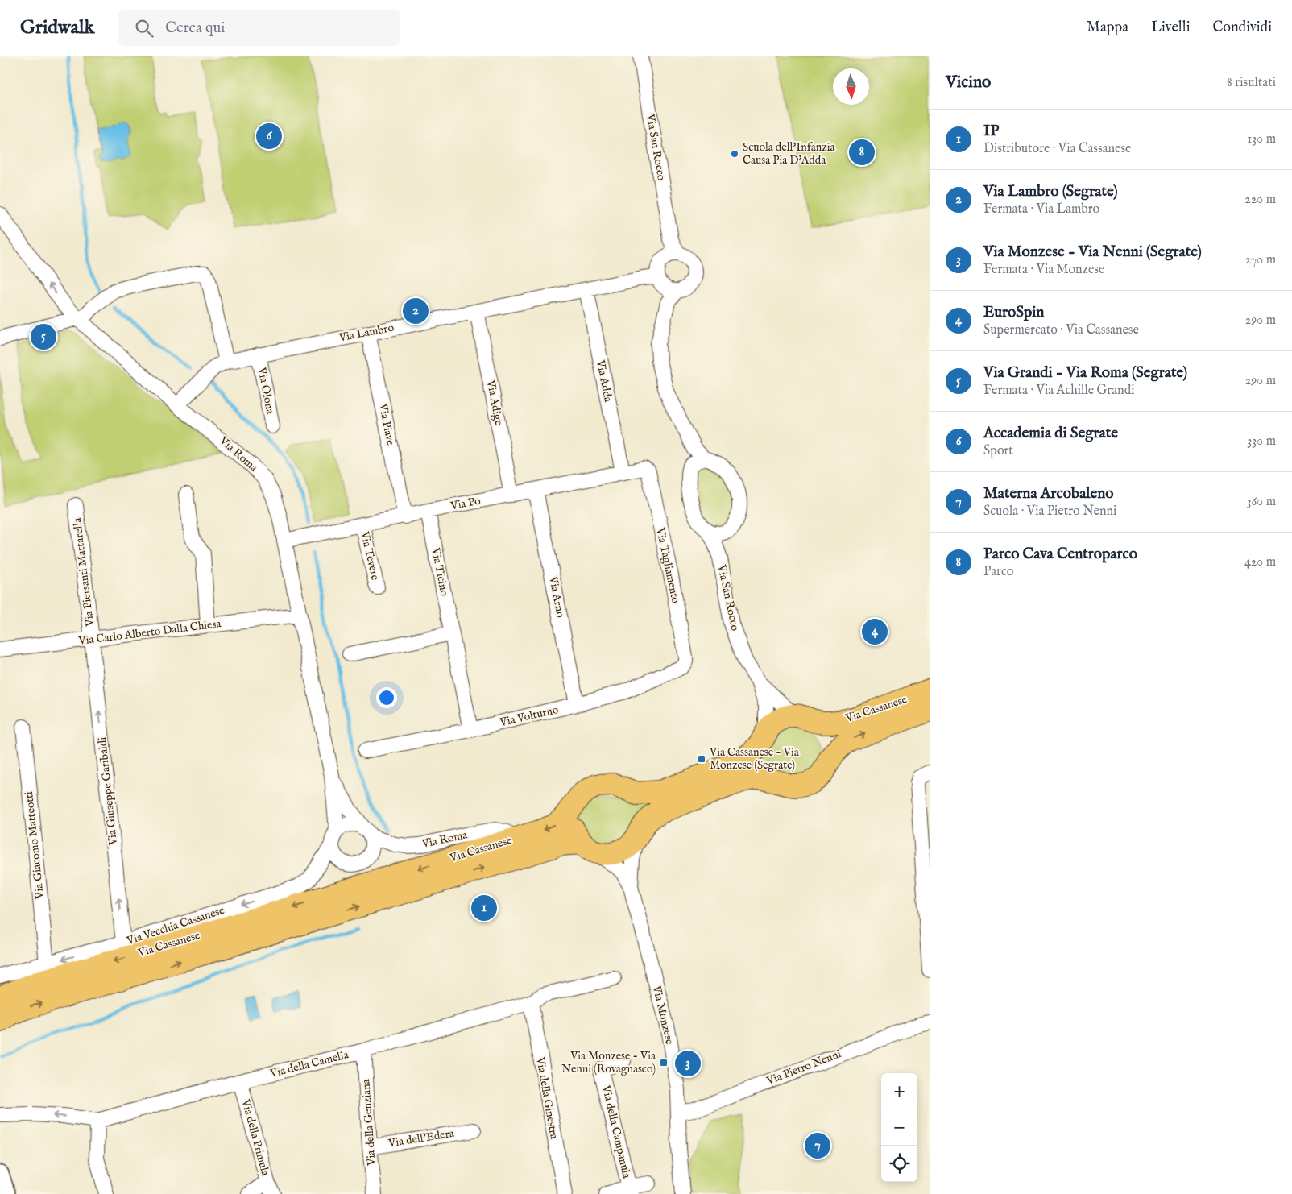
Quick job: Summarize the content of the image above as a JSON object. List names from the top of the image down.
{
  "streets": {
    "main road": ["Via Cassanese"],
    "street": [
      "Via San Rocco",
      "Via Lambro",
      "Via Adda",
      "Via Olona",
      "Via Adige",
      "Via Piave",
      "Via Roma",
      "Via Po",
      "Via Tevere",
      "Via Tagliamento",
      "Via Piersanti Mattarella",
      "Via Ticino",
      "Via Arno",
      "Via Carlo Alberto Dalla Chiesa",
      "Via Volturno",
      "Via Giuseppe Garibaldi",
      "Via Giacomo Matteotti",
      "Via Vecchia Cassanese",
      "Via Monzese",
      "Via della Camelia",
      "Via Pietro Nenni",
      "Via della Ginestra",
      "Via della Genziana",
      "Via della Campanula",
      "Via della Primula",
      "Via dell'Edera"
    ]
  },
  "crossings": [
    ["Via San Rocco", "Via Lambro"],
    ["Via San Rocco", "Via Cassanese"],
    ["Via Lambro", "Via Adda"],
    ["Via Lambro", "Via Olona"],
    ["Via Lambro", "Via Adige"],
    ["Via Lambro", "Via Piave"],
    ["Via Lambro", "Via Roma"],
    ["Via Adda", "Via Po"],
    ["Via Adige", "Via Po"],
    ["Via Piave", "Via Po"],
    ["Via Roma", "Via Po"],
    ["Via Roma", "Via Carlo Alberto Dalla Chiesa"],
    ["Via Roma", "Via Cassanese"],
    ["Via Roma", "Via Vecchia Cassanese"],
    ["Via Po", "Via Tevere"],
    ["Via Po", "Via Tagliamento"],
    ["Via Po", "Via Ticino"],
    ["Via Po", "Via Arno"],
    ["Via Tagliamento", "Via Volturno"],
    ["Via Piersanti Mattarella", "Via Carlo Alberto Dalla Chiesa"],
    ["Via Piersanti Mattarella", "Via Giuseppe Garibaldi"],
    ["Via Ticino", "Via Volturno"],
    ["Via Arno", "Via Volturno"],
    ["Via Carlo Alberto Dalla Chiesa", "Via Giuseppe Garibaldi"],
    ["Via Giuseppe Garibaldi", "Via Vecchia Cassanese"],
    ["Via Giacomo Matteotti", "Via Vecchia Cassanese"],
    ["Via Monzese", "Via Pietro Nenni"],
    ["Via della Camelia", "Via della Ginestra"],
    ["Via della Camelia", "Via della Genziana"],
    ["Via della Camelia", "Via della Primula"],
    ["Via della Genziana", "Via dell'Edera"]
  ],
  "one_way": ["Via Giuseppe Garibaldi", "Via Vecchia Cassanese"],
  "places": {
    "other": ["Scuola dell'Infanzia Causa Pia D'Adda"],
    "transit": ["Via Cassanese - Via Monzese (Segrate)", "Via Monzese - Via Nenni (Rovagnasco)"]
  },
  "north": "bottom",
  "page": {
    "header": "Gridwalk",
    "search": "Cerca qui",
    "nav": ["Mappa", "Livelli", "Condividi"],
    "heading": ["Vicino", "8 risultati"],
    "list": [
      {
        "mark": "1",
        "name": "IP",
        "note": "Distributore · Via Cassanese",
        "value": "130 m"
      },
      {
        "mark": "2",
        "name": "Via Lambro (Segrate)",
        "note": "Fermata · Via Lambro",
        "value": "220 m"
      },
      {
        "mark": "3",
        "name": "Via Monzese - Via Nenni (Segrate)",
        "note": "Fermata · Via Monzese",
        "value": "270 m"
      },
      {
        "mark": "4",
        "name": "EuroSpin",
        "note": "Supermercato · Via Cassanese",
        "value": "290 m"
      },
      {
        "mark": "5",
        "name": "Via Grandi - Via Roma (Segrate)",
        "note": "Fermata · Via Achille Grandi",
        "value": "290 m"
      },
      {
        "mark": "6",
        "name": "Accademia di Segrate",
        "note": "Sport",
        "value": "330 m"
      },
      {
        "mark": "7",
        "name": "Materna Arcobaleno",
        "note": "Scuola · Via Pietro Nenni",
        "value": "360 m"
      },
      {
        "mark": "8",
        "name": "Parco Cava Centroparco",
        "note": "Parco",
        "value": "420 m"
      }
    ],
    "pins": [
      "6",
      "8",
      "2",
      "5",
      "4",
      "1",
      "3",
      "7"
    ],
    "map_buttons": ["+", "−"]
  }
}
